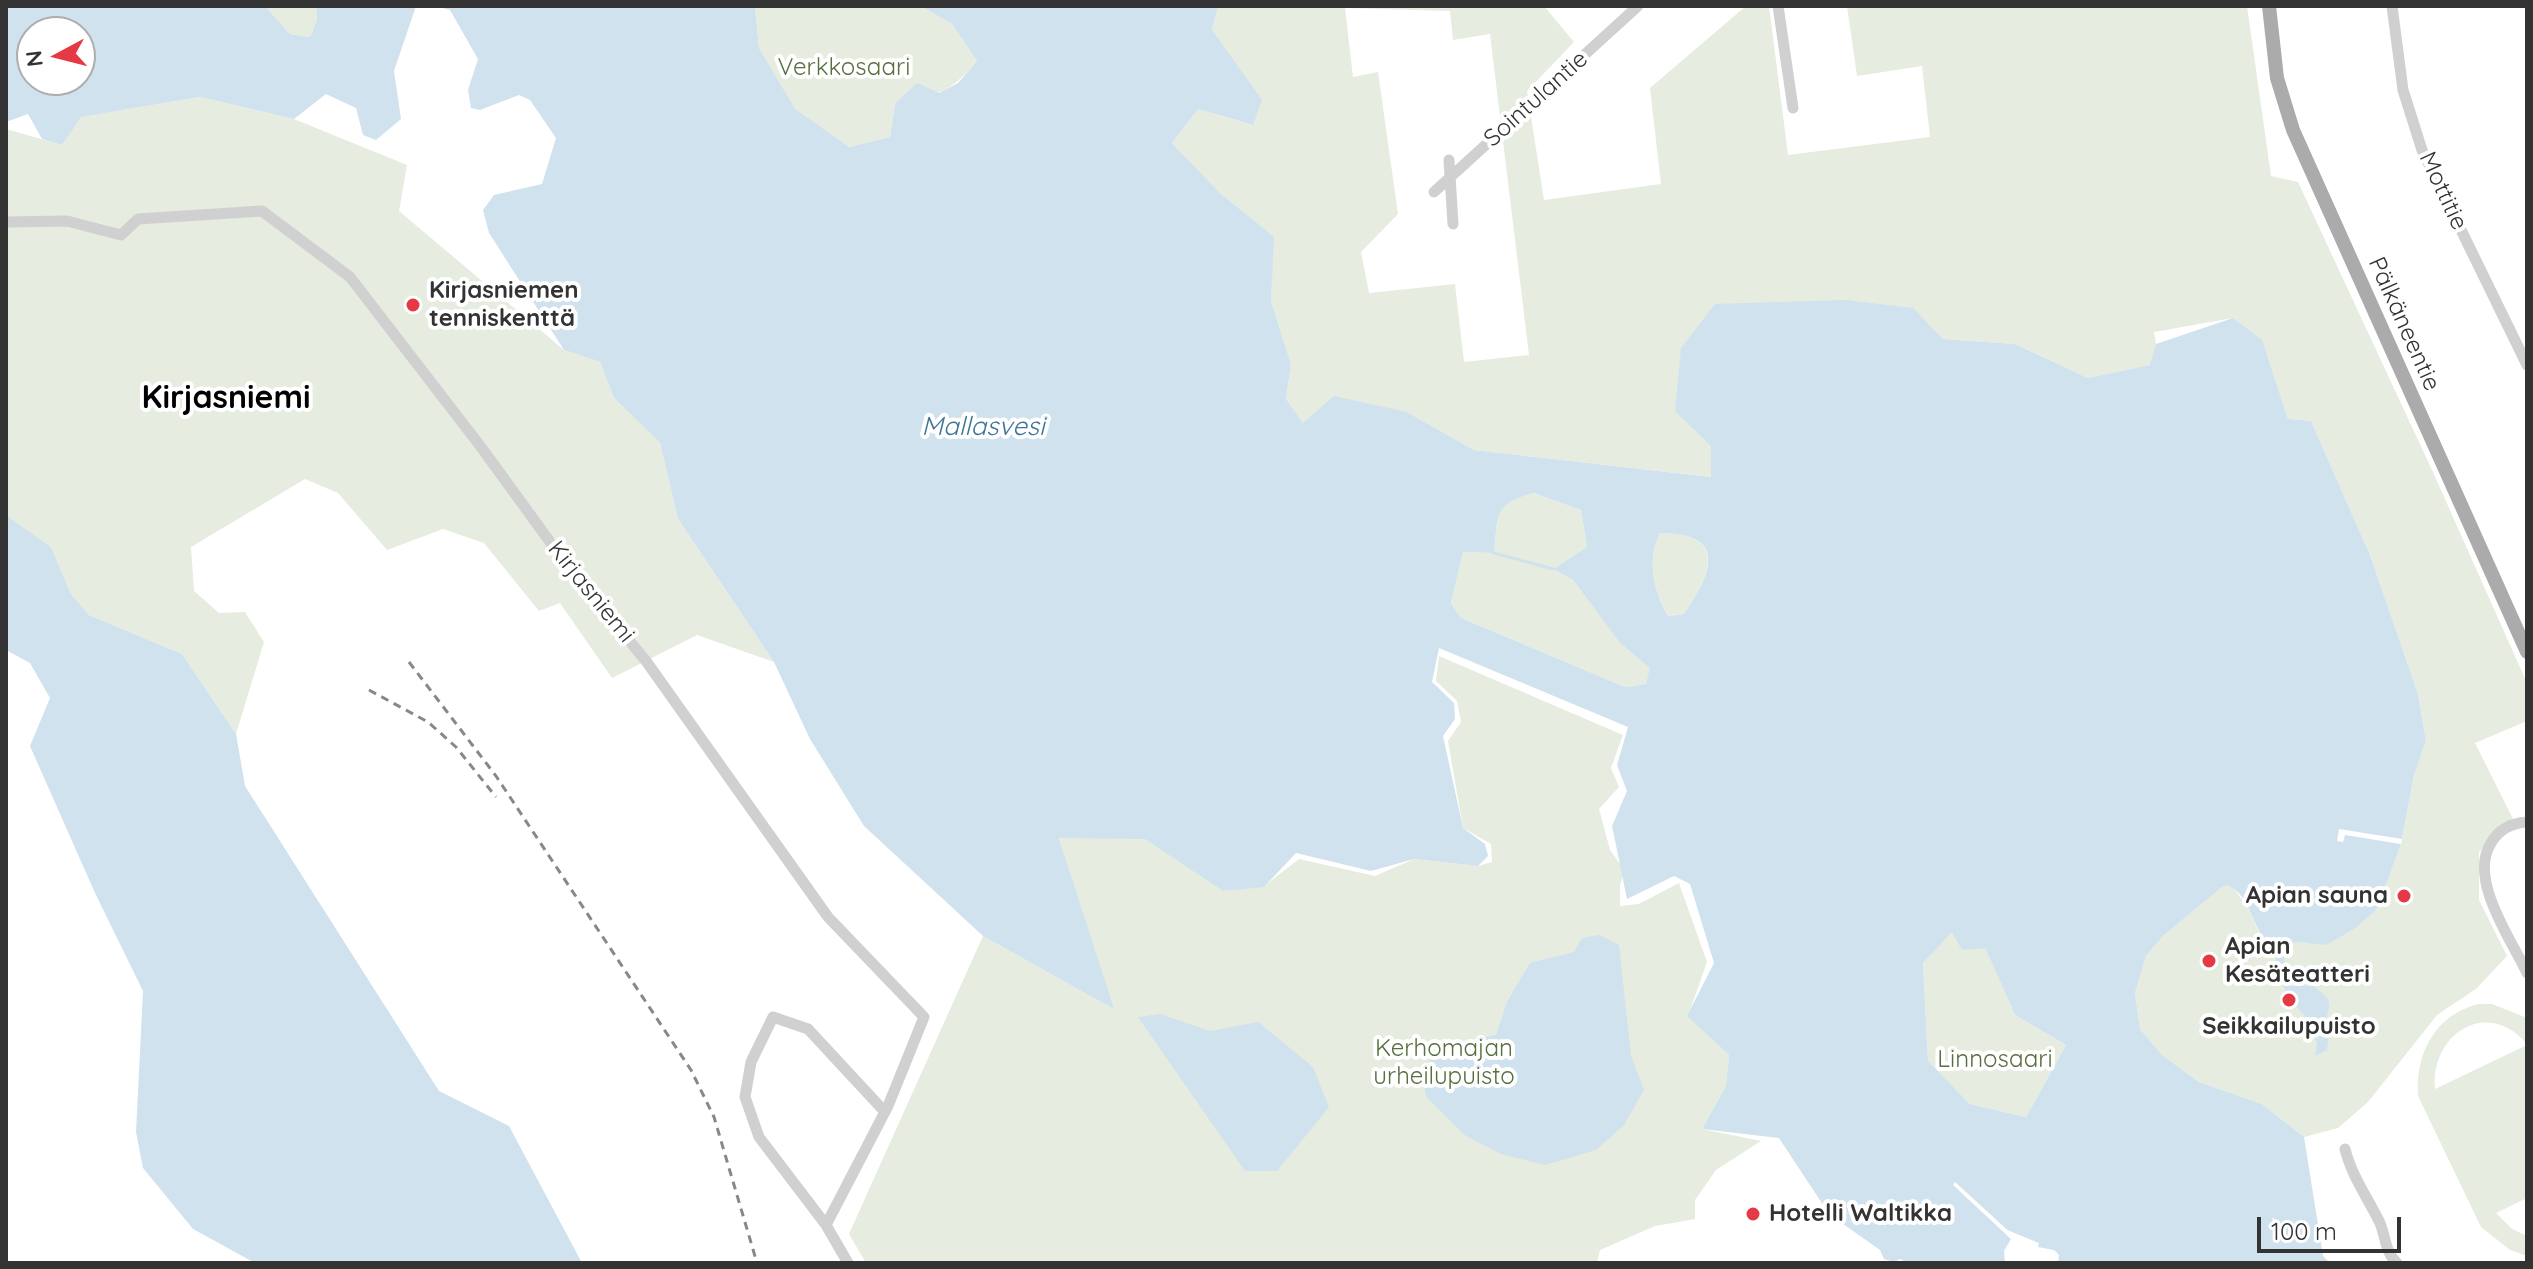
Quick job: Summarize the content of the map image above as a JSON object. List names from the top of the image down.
{
  "streets": {
    "main road": ["Pälkäneentie"],
    "street": ["Sointulantie", "Mottitie", "Kirjasniemi"]
  },
  "districts": ["Kirjasniemi"],
  "water": ["Mallasvesi"],
  "parks": ["Verkkosaari", "Kerhomajan urheilupuisto", "Linnosaari"],
  "places": [
    "Kirjasniemen tenniskenttä",
    "Apian sauna",
    "Apian Kesäteatteri",
    "Seikkailupuisto",
    "Hotelli Waltikka"
  ],
  "scale_bar": "100 m",
  "north": "left"
}
